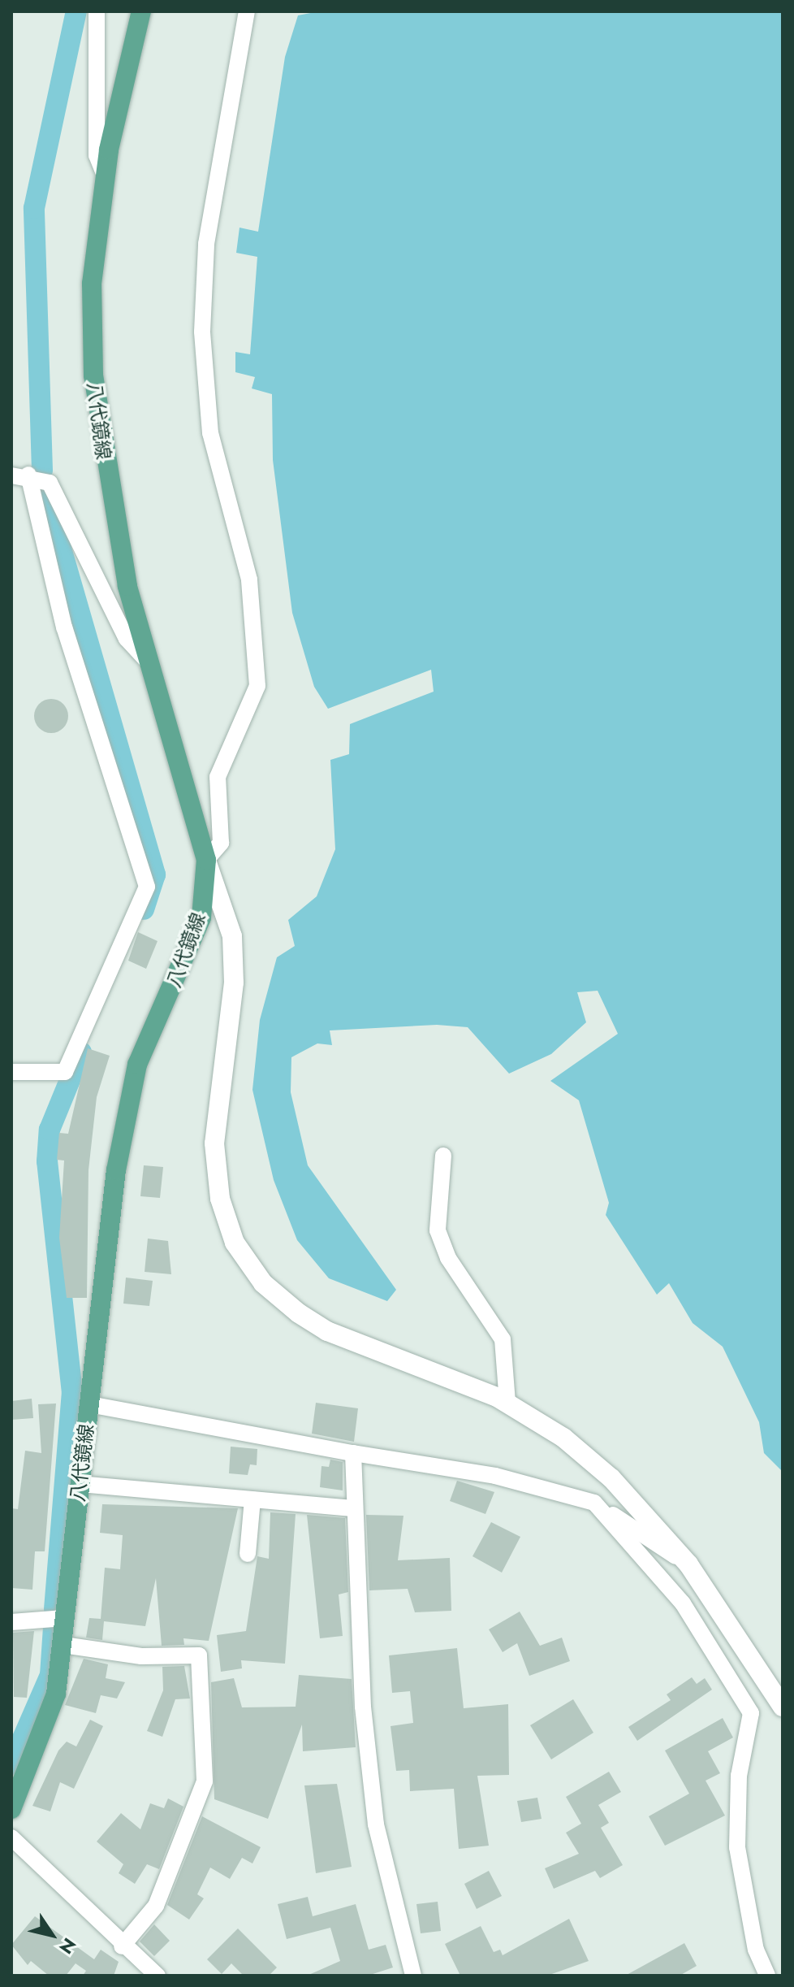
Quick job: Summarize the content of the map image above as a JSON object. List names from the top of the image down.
{
  "streets": {
    "main road": ["八代鏡線"]
  },
  "north": "bottom right"
}
